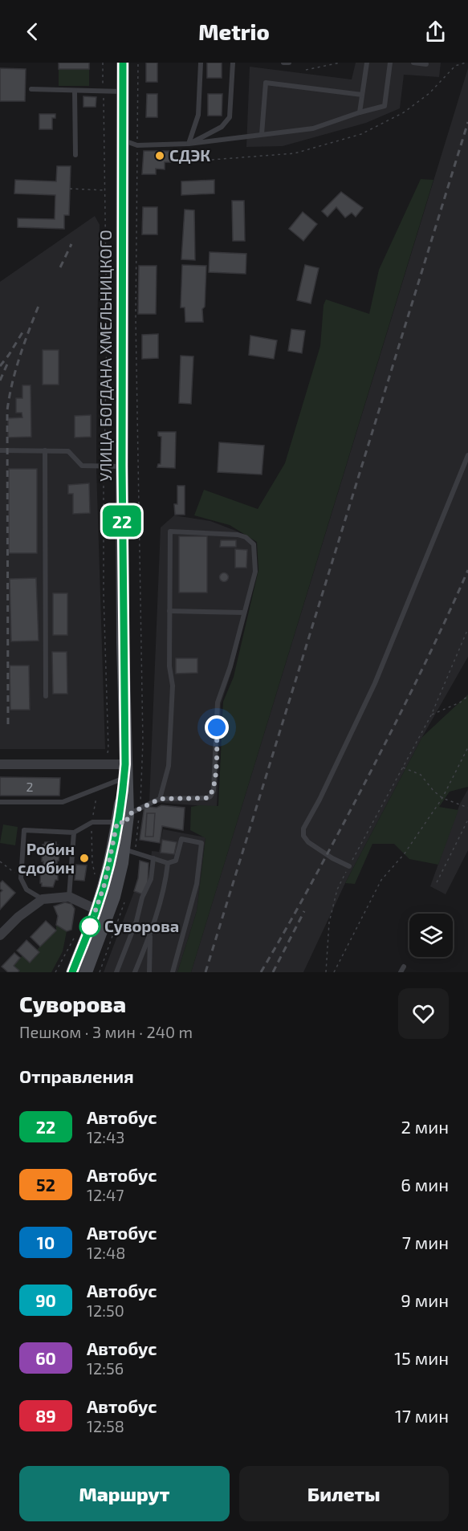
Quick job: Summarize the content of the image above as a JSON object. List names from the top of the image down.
{
  "streets": {
    "main road": ["УЛИЦА БОГДАНА ХМЕЛЬНИЦКОГО"]
  },
  "places": ["СДЭК", "Робин сдобин", "Суворова"],
  "lines": ["bus line 22"],
  "house_numbers": ["2"],
  "page": {
    "header": "Metrio",
    "on_map": "22",
    "heading": [
      ["Суворова", "Пешком · 3 мин · 240 m"],
      "Отправления"
    ],
    "list": [
      {
        "mark": "22",
        "name": "Автобус",
        "note": "12:43",
        "value": "2 мин"
      },
      {
        "mark": "52",
        "name": "Автобус",
        "note": "12:47",
        "value": "6 мин"
      },
      {
        "mark": "10",
        "name": "Автобус",
        "note": "12:48",
        "value": "7 мин"
      },
      {
        "mark": "90",
        "name": "Автобус",
        "note": "12:50",
        "value": "9 мин"
      },
      {
        "mark": "60",
        "name": "Автобус",
        "note": "12:56",
        "value": "15 мин"
      },
      {
        "mark": "89",
        "name": "Автобус",
        "note": "12:58",
        "value": "17 мин"
      }
    ],
    "buttons": ["Маршрут", "Билеты"]
  }
}
